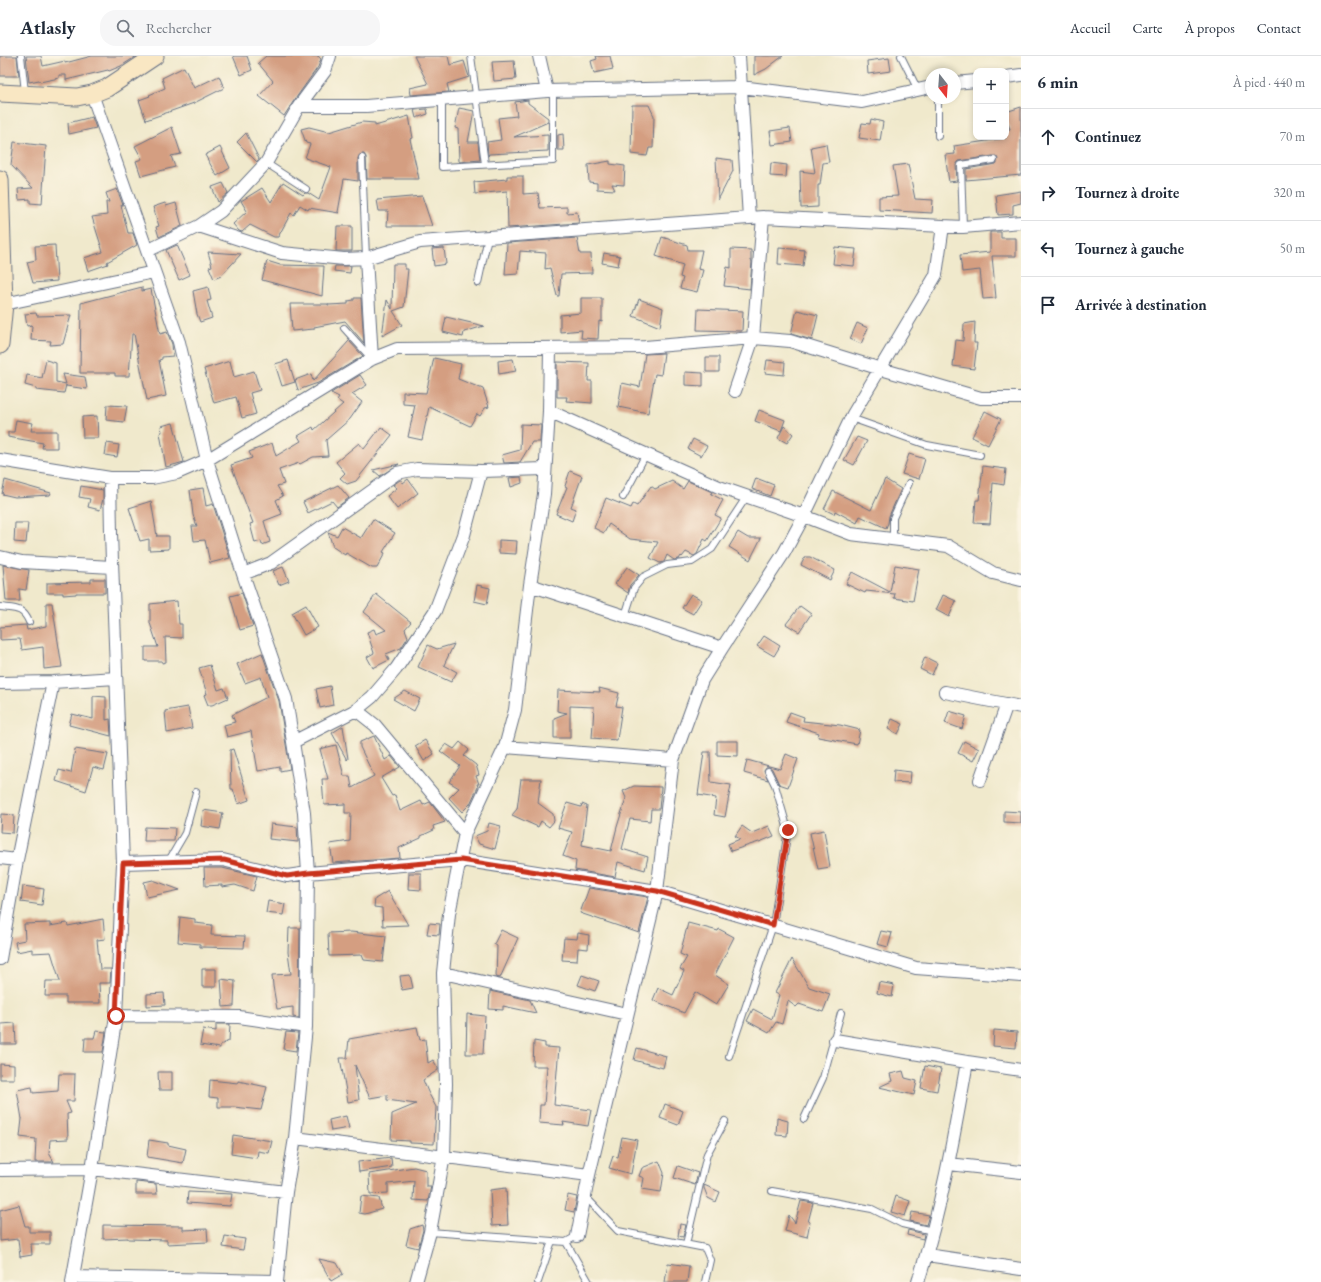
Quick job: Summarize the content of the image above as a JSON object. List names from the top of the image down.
{
  "north": "bottom",
  "page": {
    "header": "Atlasly",
    "search": "Rechercher",
    "nav": [
      "Accueil",
      "Carte",
      "À propos",
      "Contact"
    ],
    "heading": ["6 min", "À pied · 440 m"],
    "map_buttons": ["+", "−"],
    "list": [
      ["Continuez", "70 m"],
      ["Tournez à droite", "320 m"],
      ["Tournez à gauche", "50 m"],
      "Arrivée à destination"
    ]
  }
}
